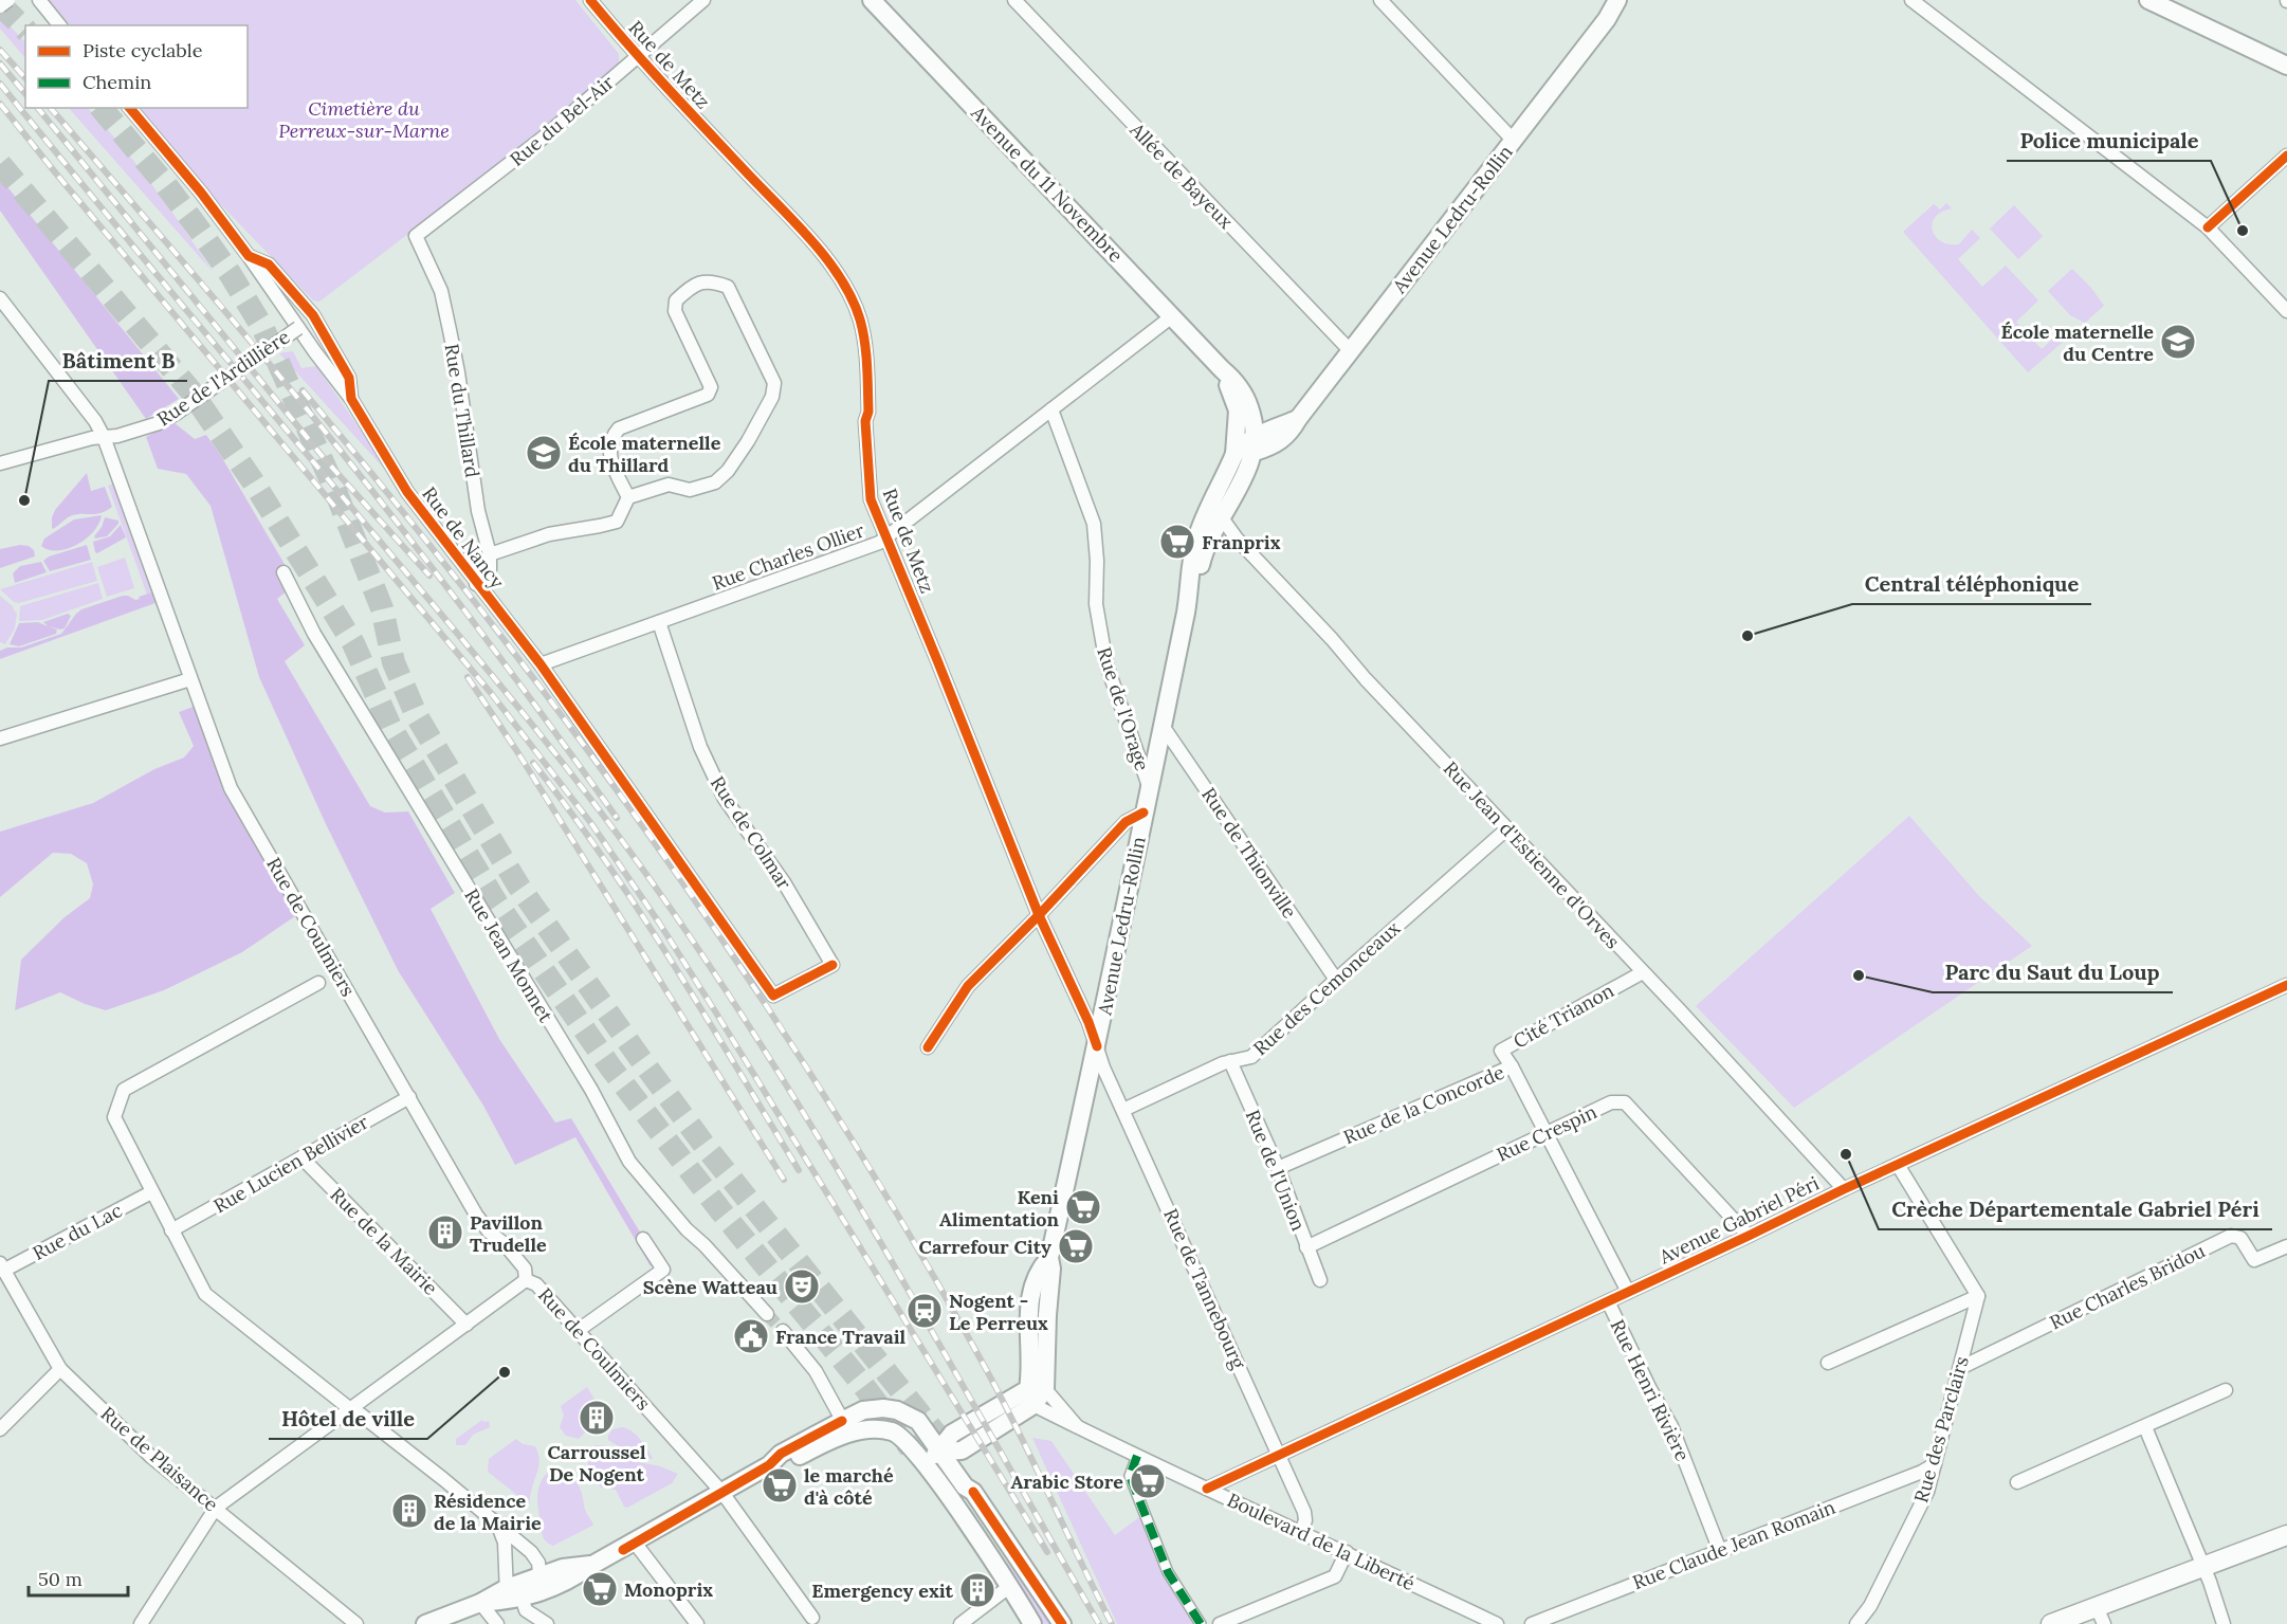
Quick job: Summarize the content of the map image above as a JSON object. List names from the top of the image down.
{
  "streets": {
    "street": [
      "Rue de Metz",
      "Rue du Bel-Air",
      "Allée de Bayeux",
      "Avenue du 11 Novembre",
      "Avenue Ledru-Rollin",
      "Rue de l'Ardillière",
      "Rue du Thillard",
      "Rue de Nancy",
      "Rue Charles Ollier",
      "Rue de l'Orage",
      "Rue de Colmar",
      "Rue de Thionville",
      "Rue Jean d'Estienne d'Orves",
      "Rue de Coulmiers",
      "Rue Jean Monnet",
      "Rue des Cemonceaux",
      "Cité Trianon",
      "Rue de la Concorde",
      "Rue Crespin",
      "Rue Lucien Bellivier",
      "Rue de l'Union",
      "Avenue Gabriel Péri",
      "Rue du Lac",
      "Rue de la Mairie",
      "Rue Charles Bridou",
      "Rue de Tannebourg",
      "Rue Henri Rivière",
      "Rue des Parclairs",
      "Rue de Plaisance",
      "Boulevard de la Liberté",
      "Rue Claude Jean Romain"
    ]
  },
  "crossings": [
    ["Rue de Metz", "Rue du Bel-Air"],
    ["Rue de Metz", "Avenue Ledru-Rollin"],
    ["Rue de Metz", "Rue Charles Ollier"],
    ["Rue de Metz", "Rue de Tannebourg"],
    ["Rue du Bel-Air", "Rue du Thillard"],
    ["Allée de Bayeux", "Avenue Ledru-Rollin"],
    ["Avenue du 11 Novembre", "Avenue Ledru-Rollin"],
    ["Avenue du 11 Novembre", "Rue Charles Ollier"],
    ["Avenue Ledru-Rollin", "Rue de l'Orage"],
    ["Avenue Ledru-Rollin", "Rue de Thionville"],
    ["Avenue Ledru-Rollin", "Rue Jean d'Estienne d'Orves"],
    ["Avenue Ledru-Rollin", "Rue de Tannebourg"],
    ["Avenue Ledru-Rollin", "Boulevard de la Liberté"],
    ["Rue de l'Ardillière", "Rue de Nancy"],
    ["Rue de l'Ardillière", "Rue de Coulmiers"],
    ["Rue de Nancy", "Rue Charles Ollier"],
    ["Rue de Nancy", "Rue de Colmar"],
    ["Rue Charles Ollier", "Rue de l'Orage"],
    ["Rue Charles Ollier", "Rue de Colmar"],
    ["Rue de Thionville", "Rue des Cemonceaux"],
    ["Rue Jean d'Estienne d'Orves", "Rue des Cemonceaux"],
    ["Rue Jean d'Estienne d'Orves", "Cité Trianon"],
    ["Rue Jean d'Estienne d'Orves", "Avenue Gabriel Péri"],
    ["Rue de Coulmiers", "Rue Lucien Bellivier"],
    ["Rue des Cemonceaux", "Rue de l'Union"],
    ["Rue des Cemonceaux", "Rue de Tannebourg"],
    ["Cité Trianon", "Rue de la Concorde"],
    ["Rue de la Concorde", "Rue Crespin"],
    ["Rue de la Concorde", "Rue de l'Union"],
    ["Rue de la Concorde", "Avenue Gabriel Péri"],
    ["Rue Crespin", "Rue de l'Union"],
    ["Rue Crespin", "Avenue Gabriel Péri"],
    ["Rue Lucien Bellivier", "Rue de la Mairie"],
    ["Avenue Gabriel Péri", "Rue de Tannebourg"],
    ["Avenue Gabriel Péri", "Rue Henri Rivière"],
    ["Avenue Gabriel Péri", "Boulevard de la Liberté"],
    ["Rue du Lac", "Rue de Plaisance"],
    ["Rue Charles Bridou", "Rue des Parclairs"],
    ["Rue de Tannebourg", "Boulevard de la Liberté"],
    ["Rue Henri Rivière", "Rue Claude Jean Romain"],
    ["Rue des Parclairs", "Rue Claude Jean Romain"]
  ],
  "parks": ["Cimetière du Perreux-sur-Marne"],
  "places": {
    "other": [
      "Police municipale",
      "Bâtiment B",
      "Central téléphonique",
      "Parc du Saut du Loup",
      "Crèche Départementale Gabriel Péri",
      "Hôtel de ville"
    ],
    "school or university": ["École maternelle du Centre", "École maternelle du Thillard"],
    "supermarket": [
      "Franprix",
      "Keni Alimentation",
      "Carrefour City",
      "Arabic Store",
      "le marché d'à côté",
      "Monoprix"
    ],
    "building": [
      "Pavillon Trudelle",
      "Carroussel De Nogent",
      "Résidence de la Mairie",
      "Emergency exit"
    ],
    "theatre": ["Scène Watteau"],
    "station": ["Nogent - Le Perreux"],
    "public building": ["France Travail"]
  },
  "legend": ["Piste cyclable", "Chemin"],
  "scale_bar": "50 m"
}
